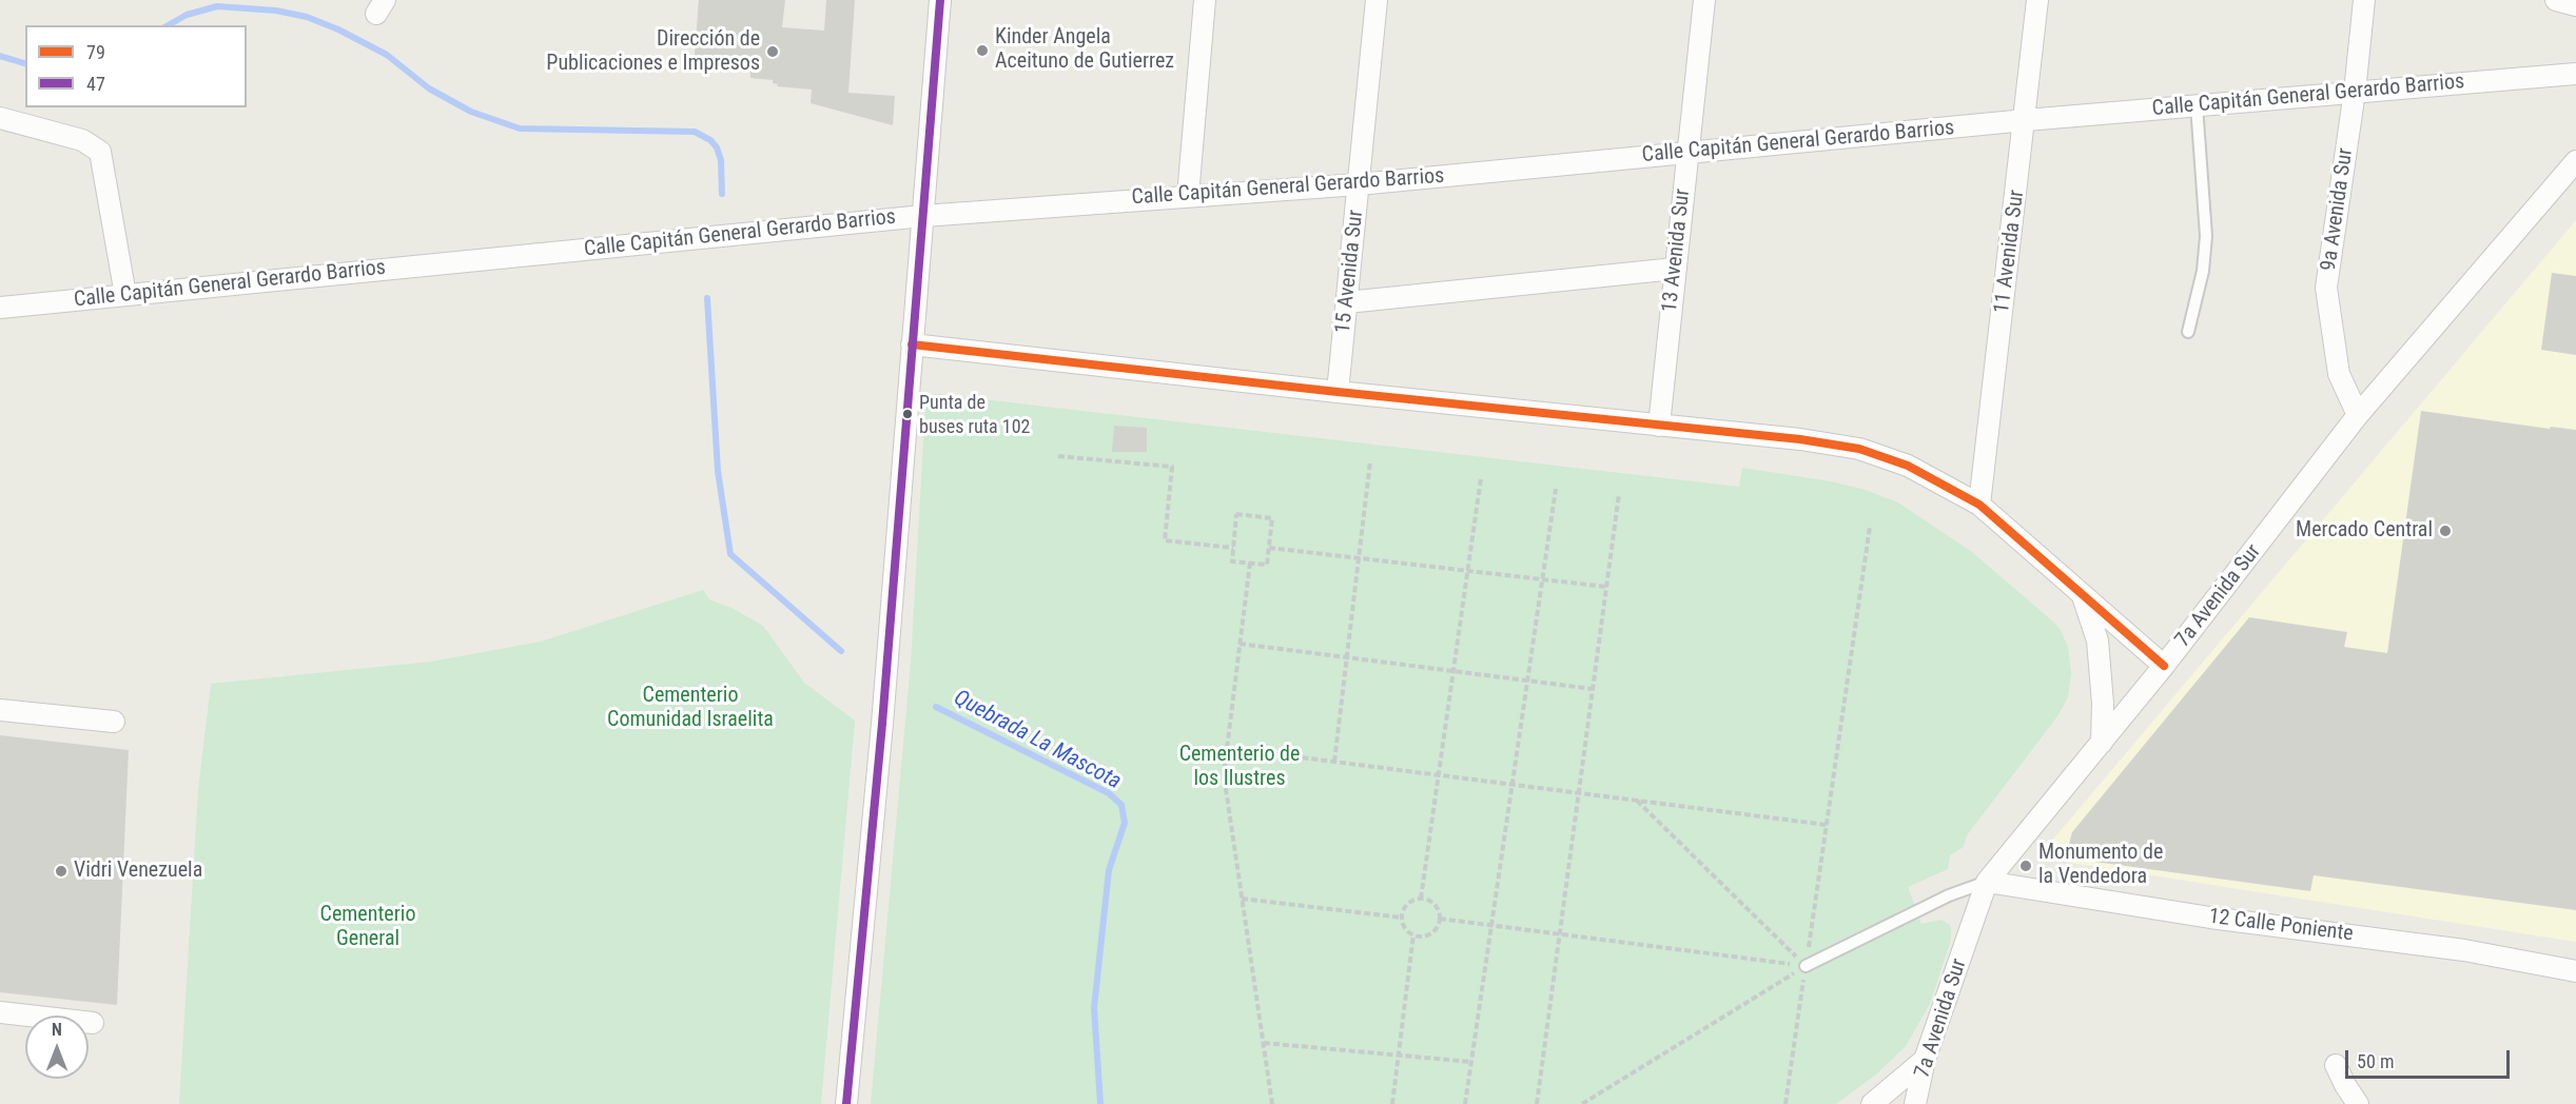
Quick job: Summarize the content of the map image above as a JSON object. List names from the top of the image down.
{
  "streets": {
    "street": [
      "Calle Capitán General Gerardo Barrios",
      "9a Avenida Sur",
      "13 Avenida Sur",
      "11 Avenida Sur",
      "15 Avenida Sur",
      "7a Avenida Sur",
      "12 Calle Poniente"
    ]
  },
  "crossings": [
    ["Calle Capitán General Gerardo Barrios", "9a Avenida Sur"],
    ["Calle Capitán General Gerardo Barrios", "13 Avenida Sur"],
    ["Calle Capitán General Gerardo Barrios", "11 Avenida Sur"],
    ["Calle Capitán General Gerardo Barrios", "15 Avenida Sur"],
    ["9a Avenida Sur", "7a Avenida Sur"],
    ["7a Avenida Sur", "12 Calle Poniente"]
  ],
  "water": ["Quebrada La Mascota"],
  "parks": ["Cementerio Comunidad Israelita", "Cementerio de los Ilustres", "Cementerio General"],
  "places": [
    "Kinder Angela Aceituno de Gutierrez",
    "Dirección de Publicaciones e Impresos",
    "Punta de buses ruta 102",
    "Mercado Central",
    "Monumento de la Vendedora",
    "Vidri Venezuela"
  ],
  "lines": ["transit line 47", "transit line 79"],
  "legend": ["79", "47"],
  "scale_bar": "50 m",
  "north": "top"
}
